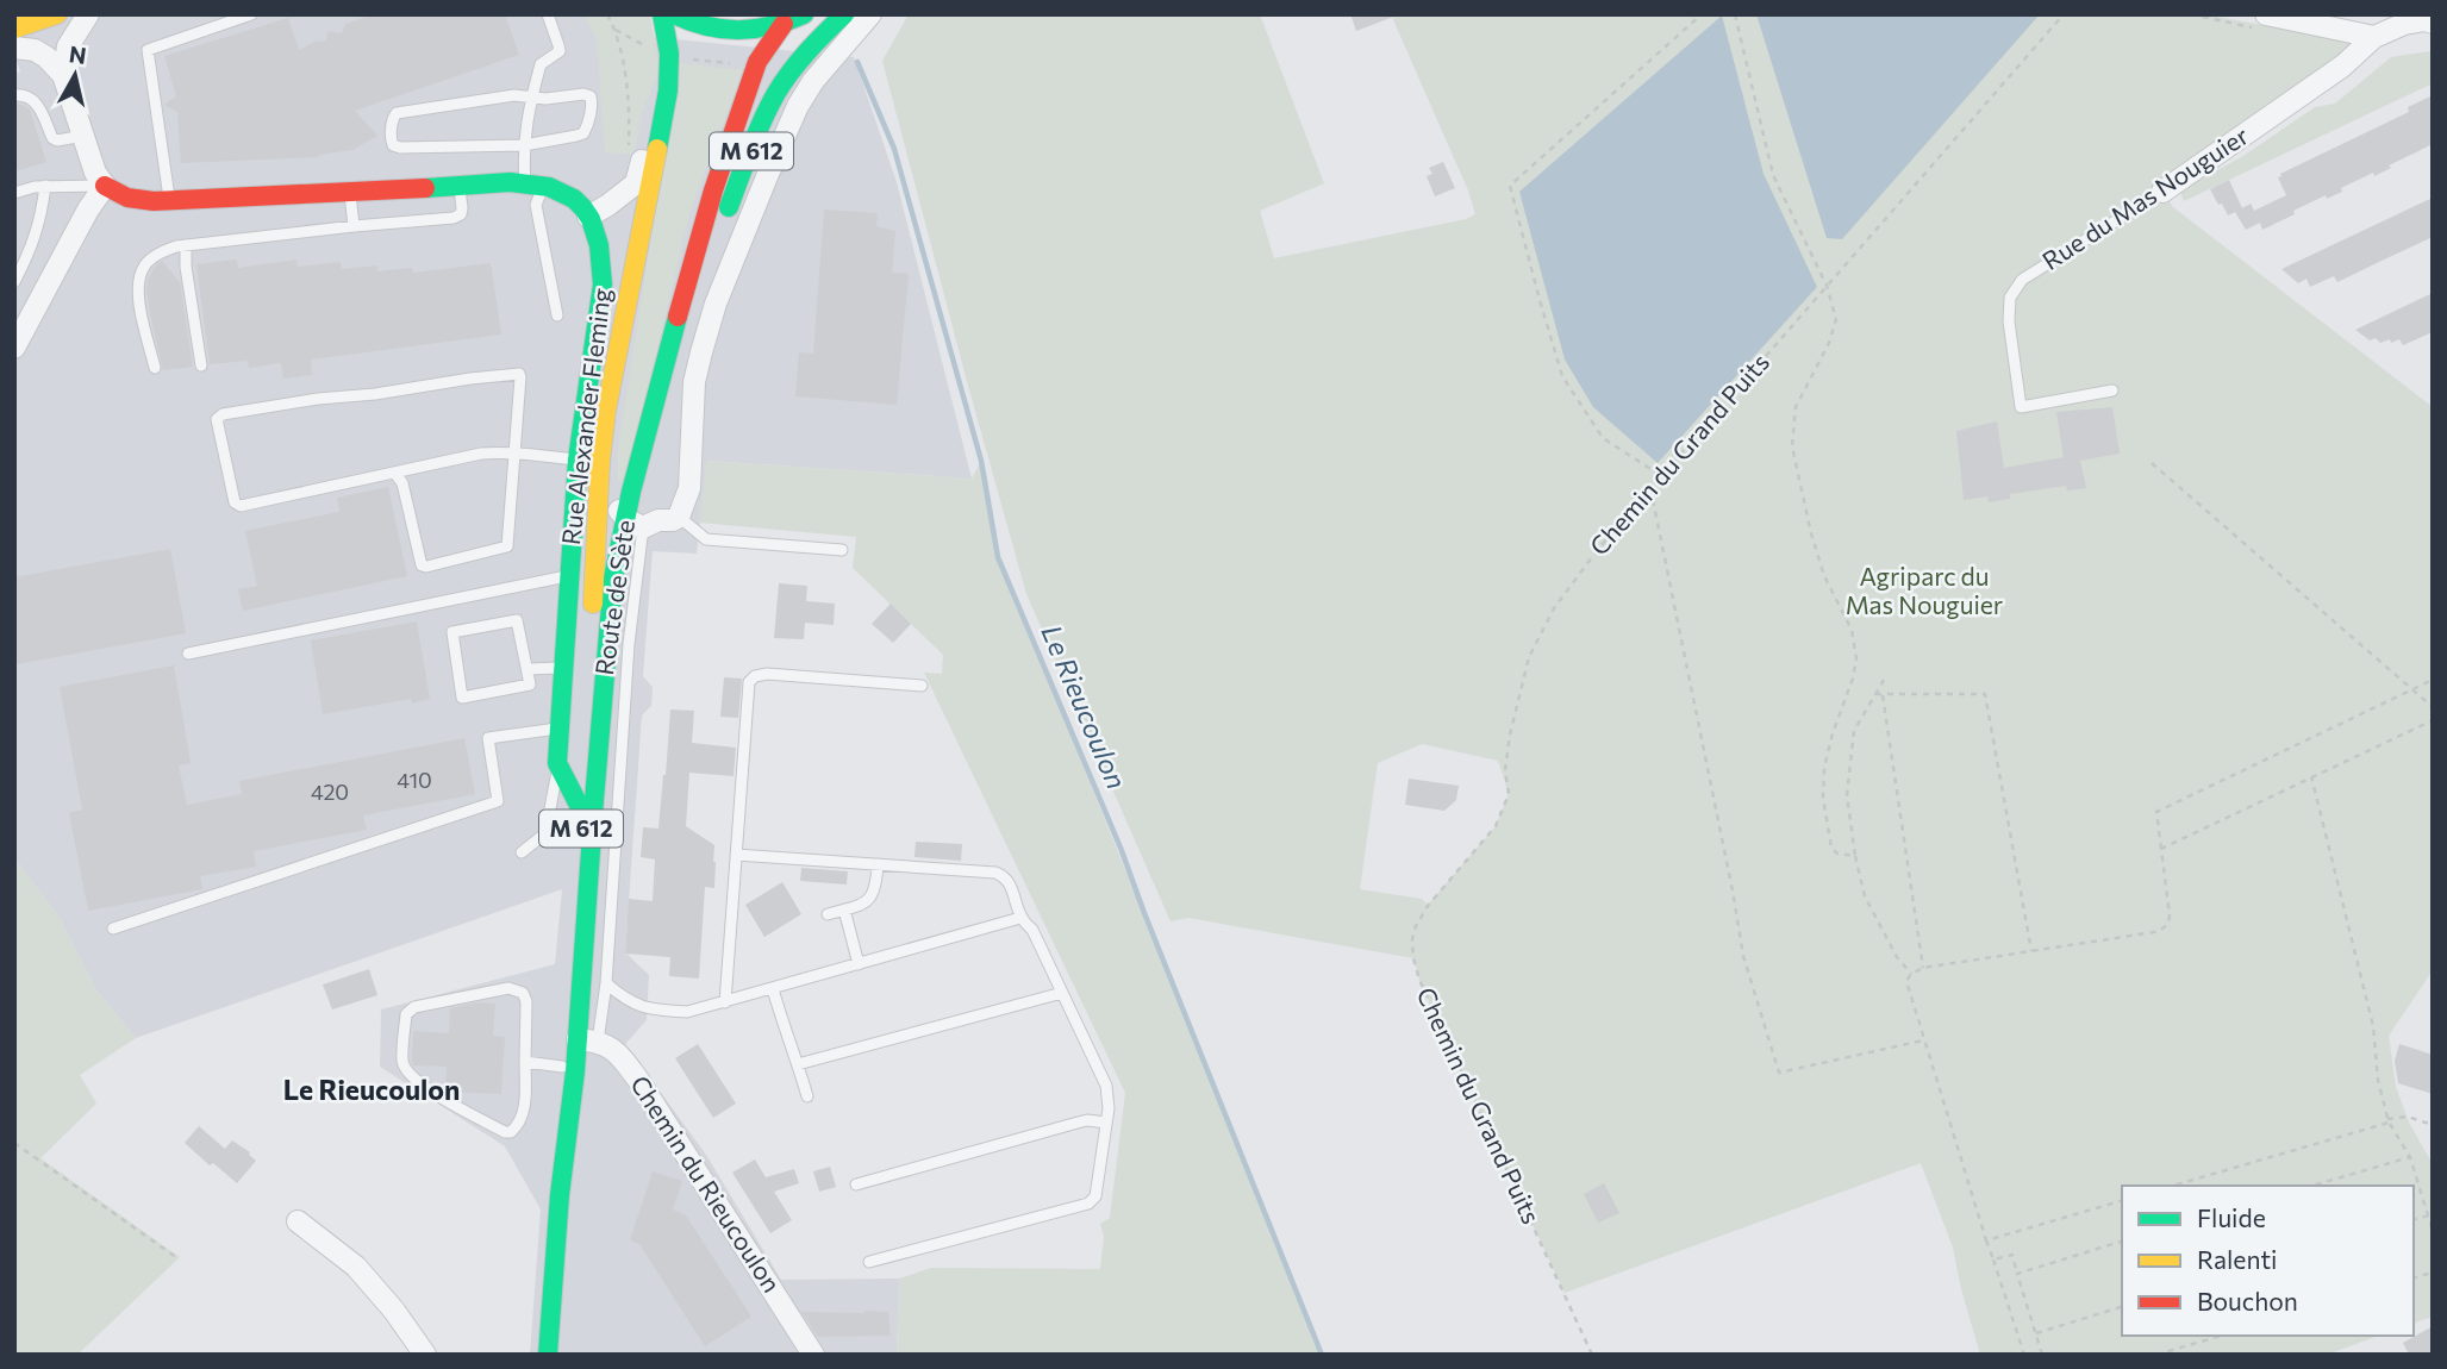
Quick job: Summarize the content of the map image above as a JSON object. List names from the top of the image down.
{
  "streets": {
    "main road": ["M 612", "Rue Alexander Fleming", "Route de Sète"],
    "street": ["Rue du Mas Nouguier", "Chemin du Rieucoulon"],
    "path": ["Chemin du Grand Puits"]
  },
  "crossings": [
    ["M 612", "Route de Sète"],
    ["Route de Sète", "Chemin du Rieucoulon"]
  ],
  "districts": ["Le Rieucoulon"],
  "water": ["Le Rieucoulon"],
  "parks": ["Agriparc du Mas Nouguier"],
  "house_numbers": ["410", "420"],
  "legend": ["Fluide", "Ralenti", "Bouchon"],
  "north": "top"
}
